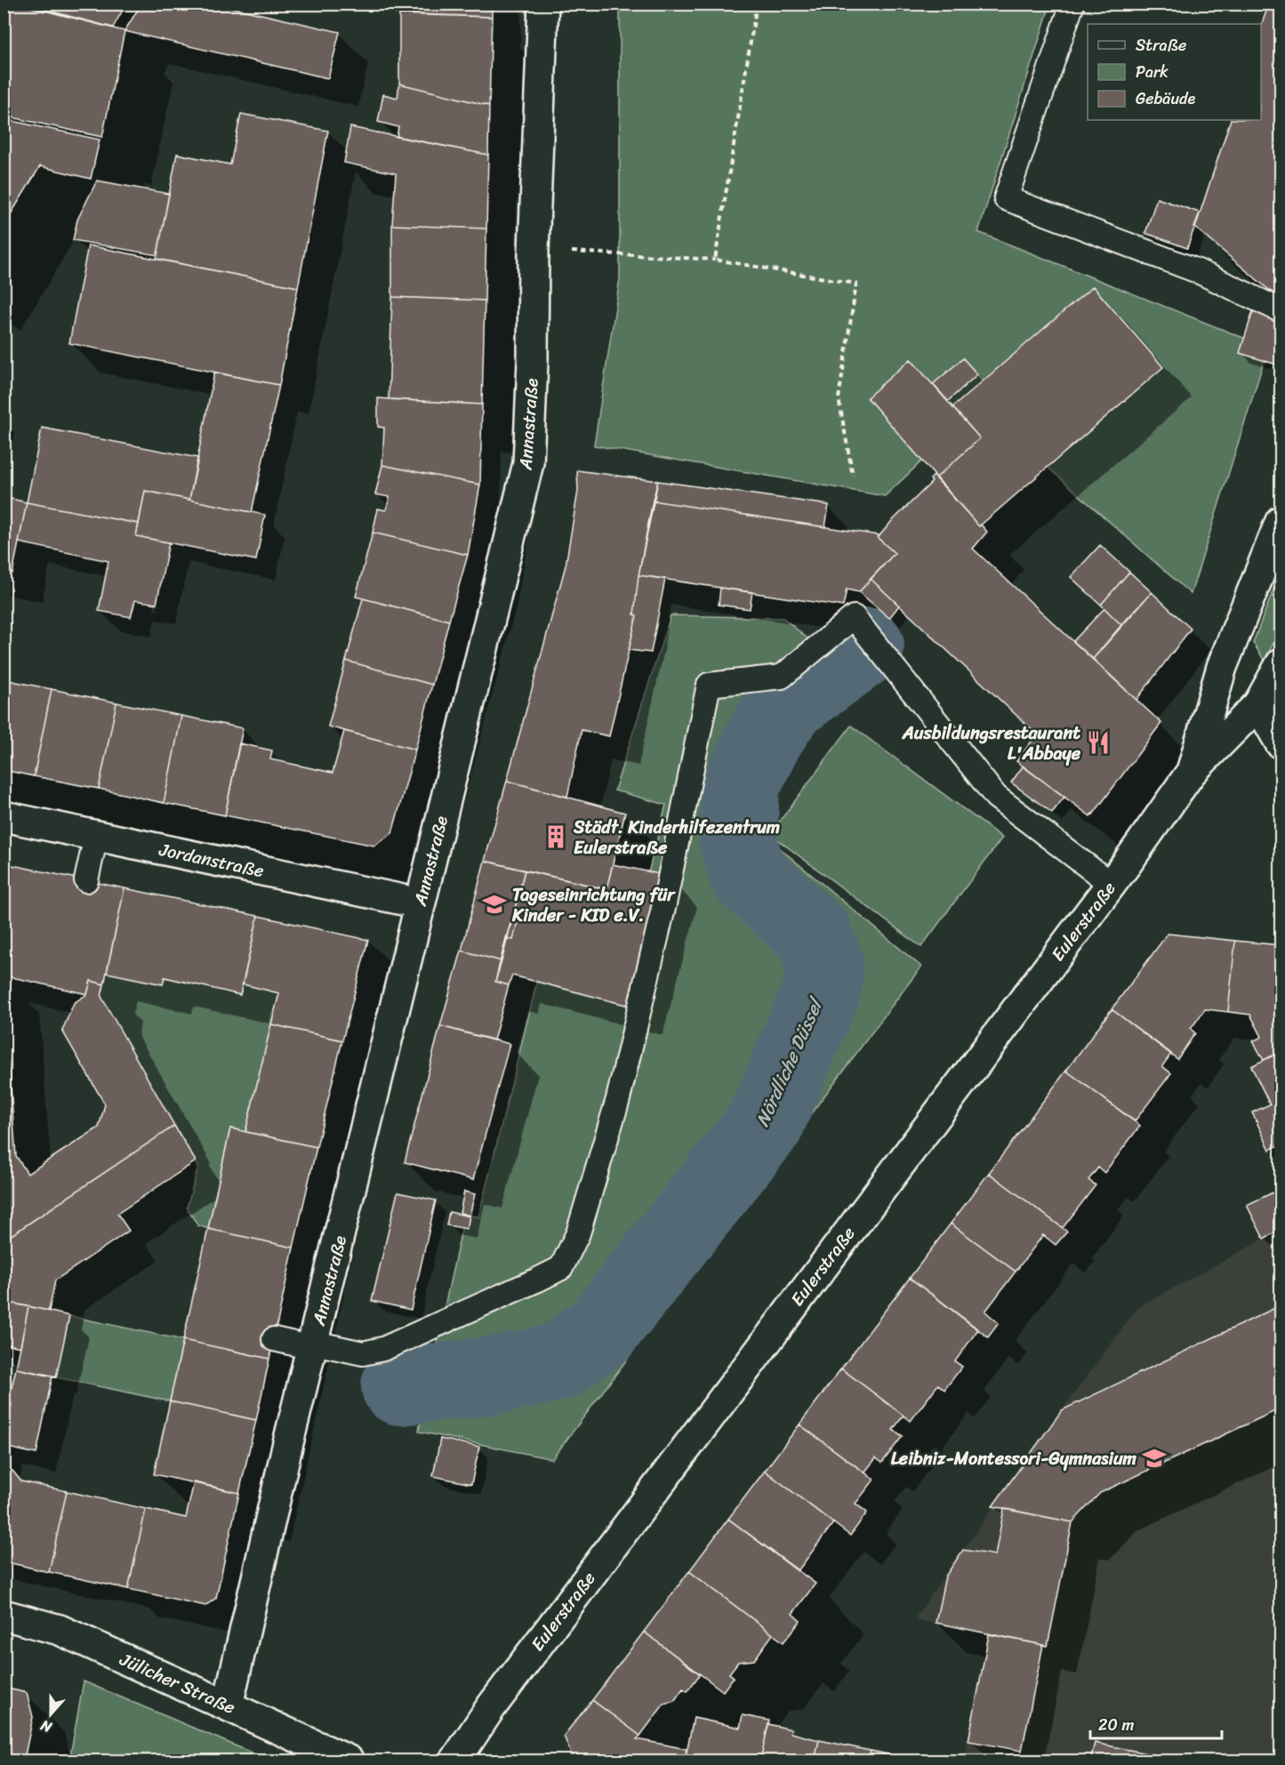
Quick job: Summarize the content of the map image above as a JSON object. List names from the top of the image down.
{
  "streets": {
    "street": [
      "Annastraße",
      "Jordanstraße",
      "Eulerstraße",
      "Jülicher Straße"
    ]
  },
  "crossings": [
    ["Annastraße", "Jordanstraße"],
    ["Annastraße", "Jülicher Straße"]
  ],
  "water": ["Nördliche Düssel"],
  "places": {
    "restaurant": ["Ausbildungsrestaurant L'Abbaye"],
    "building": ["Städt. Kinderhilfezentrum Eulerstraße"],
    "school or university": ["Tageseinrichtung für Kinder - KID e.V.", "Leibniz-Montessori-Gymnasium"]
  },
  "legend": ["Straße", "Park", "Gebäude"],
  "scale_bar": "20 m",
  "north": "bottom"
}
